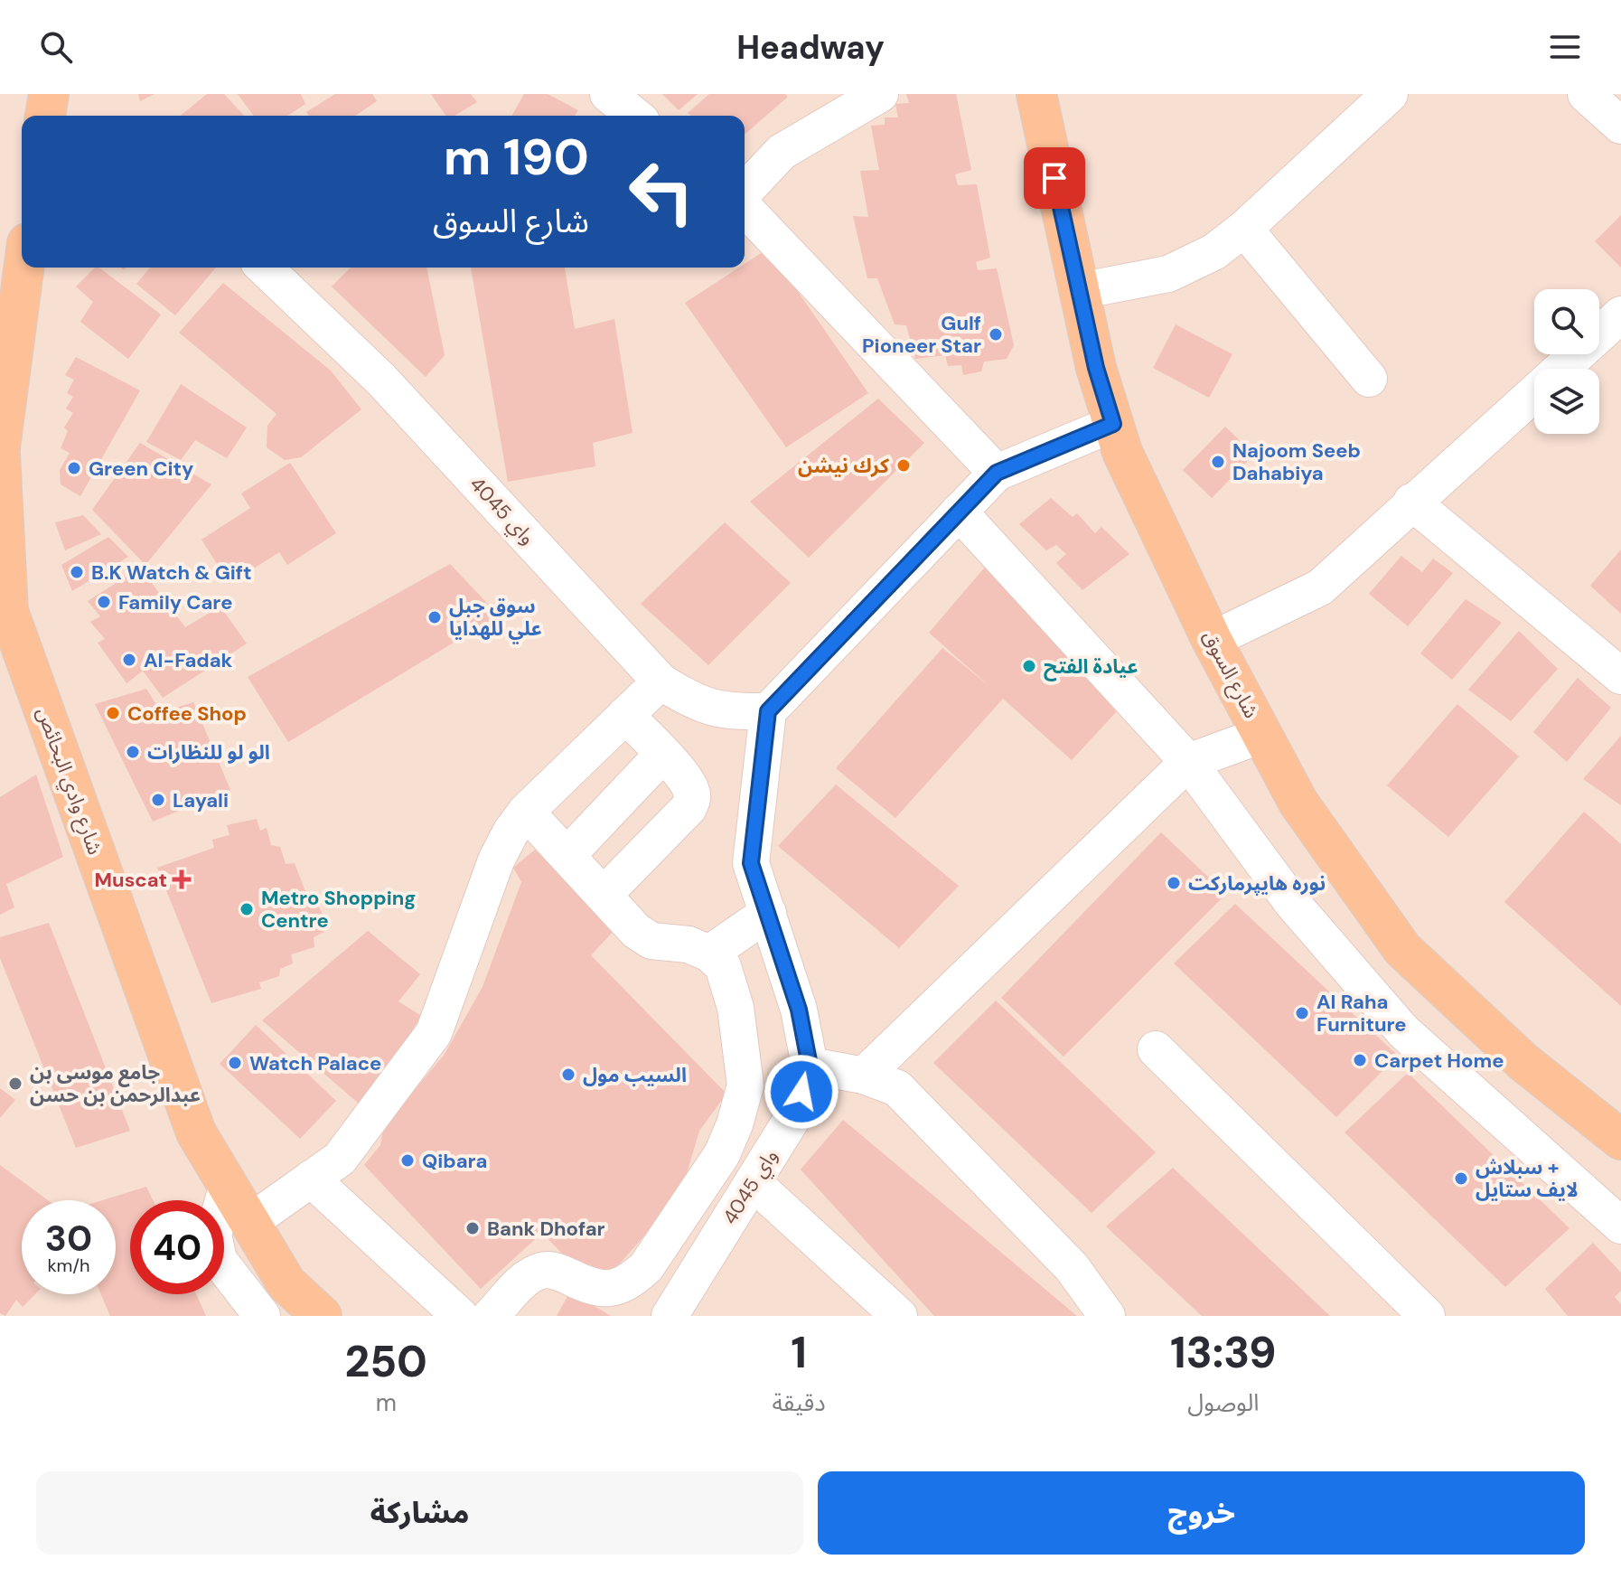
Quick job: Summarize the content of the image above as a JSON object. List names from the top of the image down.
{
  "streets": {
    "main road": ["شارع السوق", "شارع وادي البحائص"],
    "street": ["واي 4045"]
  },
  "places": {
    "other": [
      "Gulf Pioneer Star",
      "Najoom Seeb Dahabiya",
      "كرك نيشن",
      "Green City",
      "B.K Watch & Gift",
      "Family Care",
      "سوق جبل علي للهدايا",
      "Al-Fadak",
      "عيادة الفتح",
      "Coffee Shop",
      "الو لو للنظارات",
      "Layali",
      "نوره هايپرماركت",
      "Metro Shopping Centre",
      "Al Raha Furniture",
      "Carpet Home",
      "Watch Palace",
      "السيب مول",
      "جامع موسى بن عبدالرحمن بن حسن",
      "Qibara",
      "سبلاش + لايف ستايل",
      "Bank Dhofar"
    ],
    "health": ["Muscat"]
  },
  "page": {
    "header": "Headway",
    "turn": ["190 m", "شارع السوق"],
    "speed": "30 km/h",
    "limit": "40",
    "eta": [
      "13:39",
      "الوصول",
      "1",
      "دقيقة",
      "250",
      "m"
    ],
    "buttons": ["خروج", "مشاركة"]
  }
}
